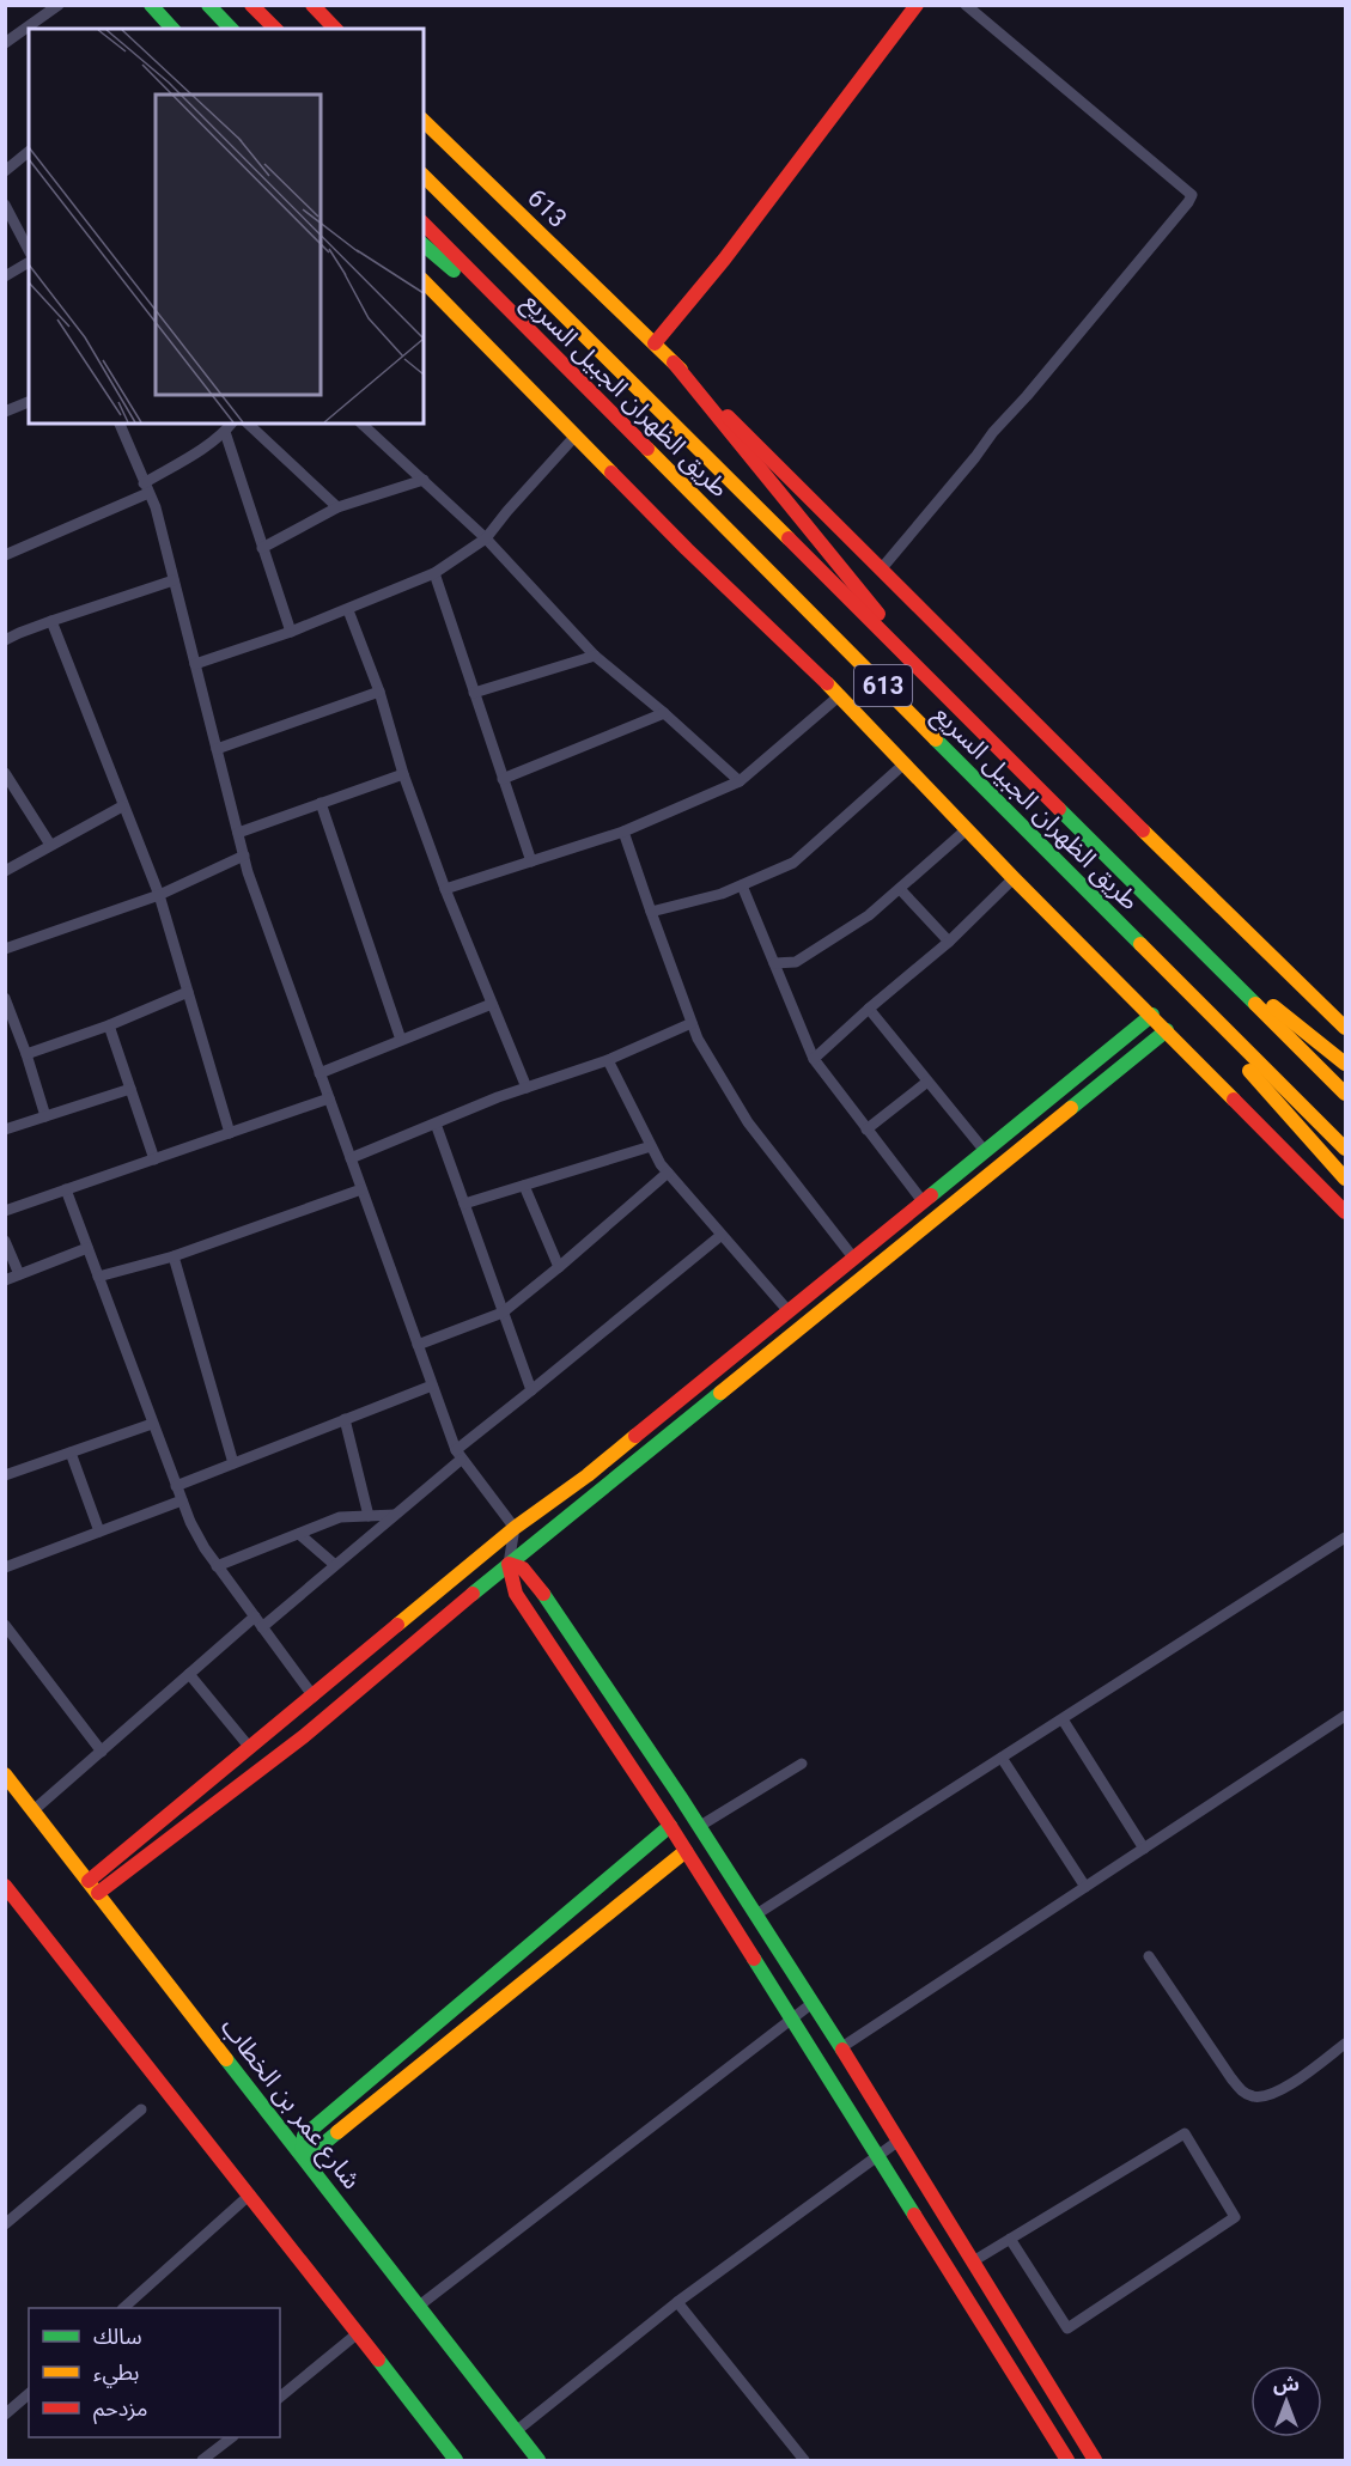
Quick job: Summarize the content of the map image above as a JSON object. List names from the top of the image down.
{
  "streets": {
    "main road": ["613", "طريق الظهران الجبيل السريع", "شارع عمر بن الخطاب"]
  },
  "legend": ["سالك", "بطيء", "مزدحم"],
  "north": "top"
}
